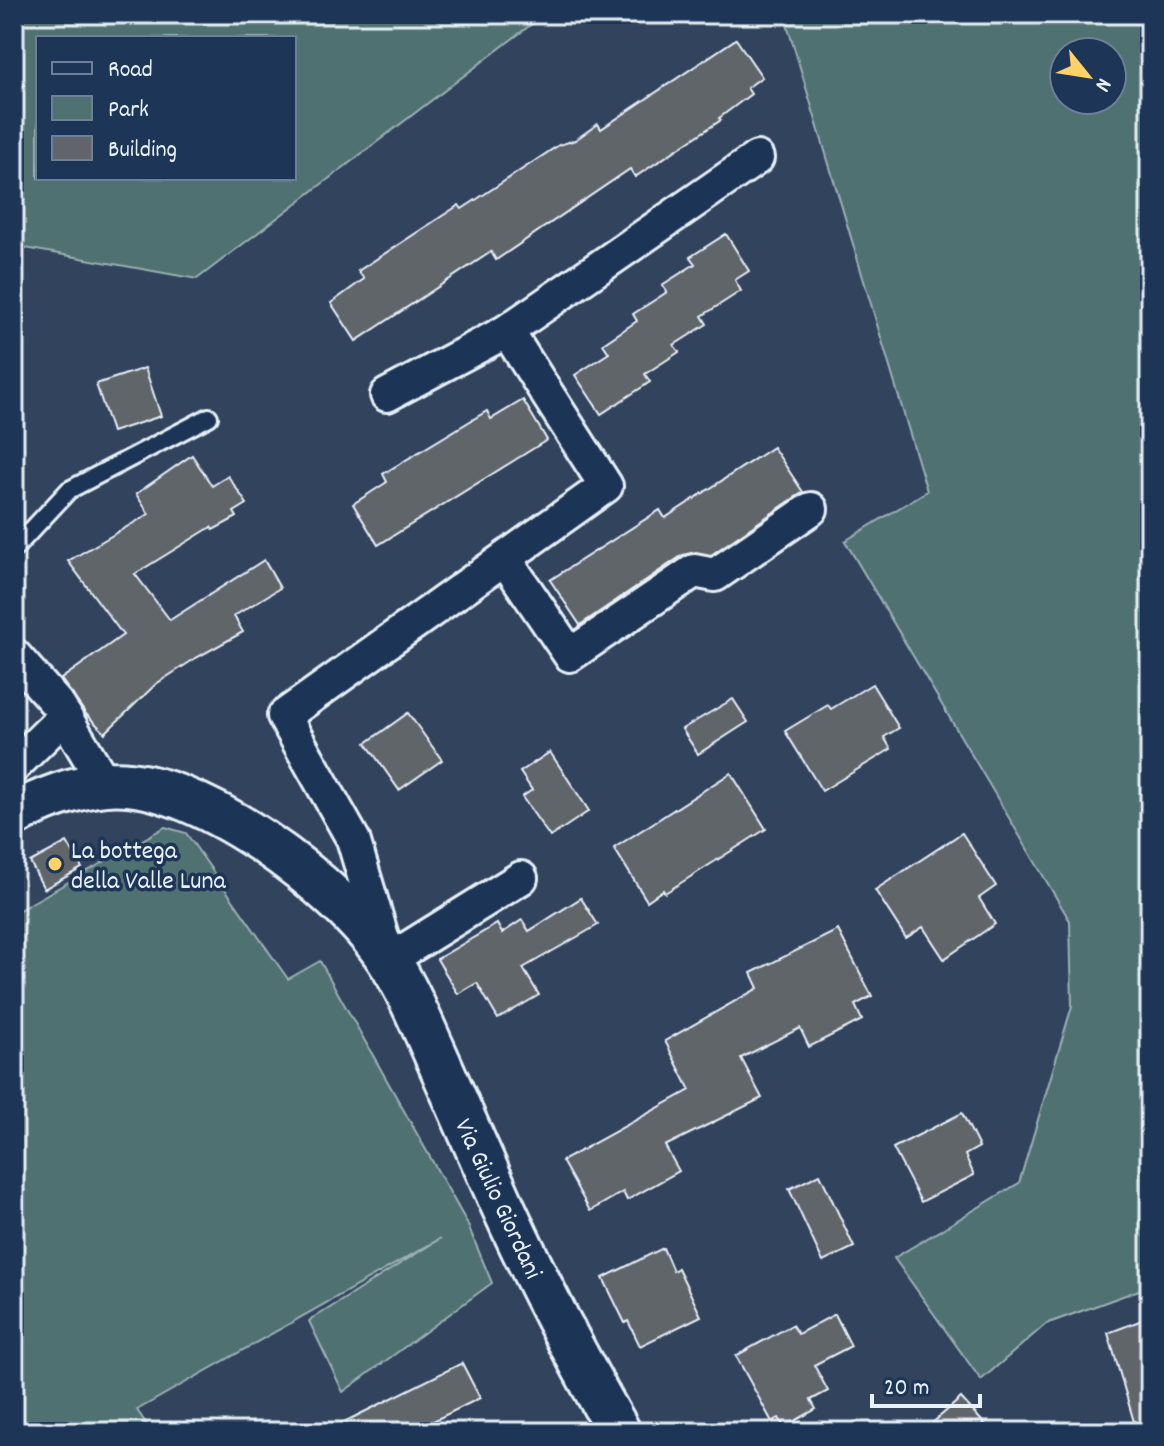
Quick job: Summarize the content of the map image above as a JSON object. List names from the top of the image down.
{
  "streets": {
    "street": ["Via Giulio Giordani"]
  },
  "places": ["La bottega della Valle Luna"],
  "legend": ["Road", "Park", "Building"],
  "scale_bar": "20 m",
  "north": "bottom right"
}
